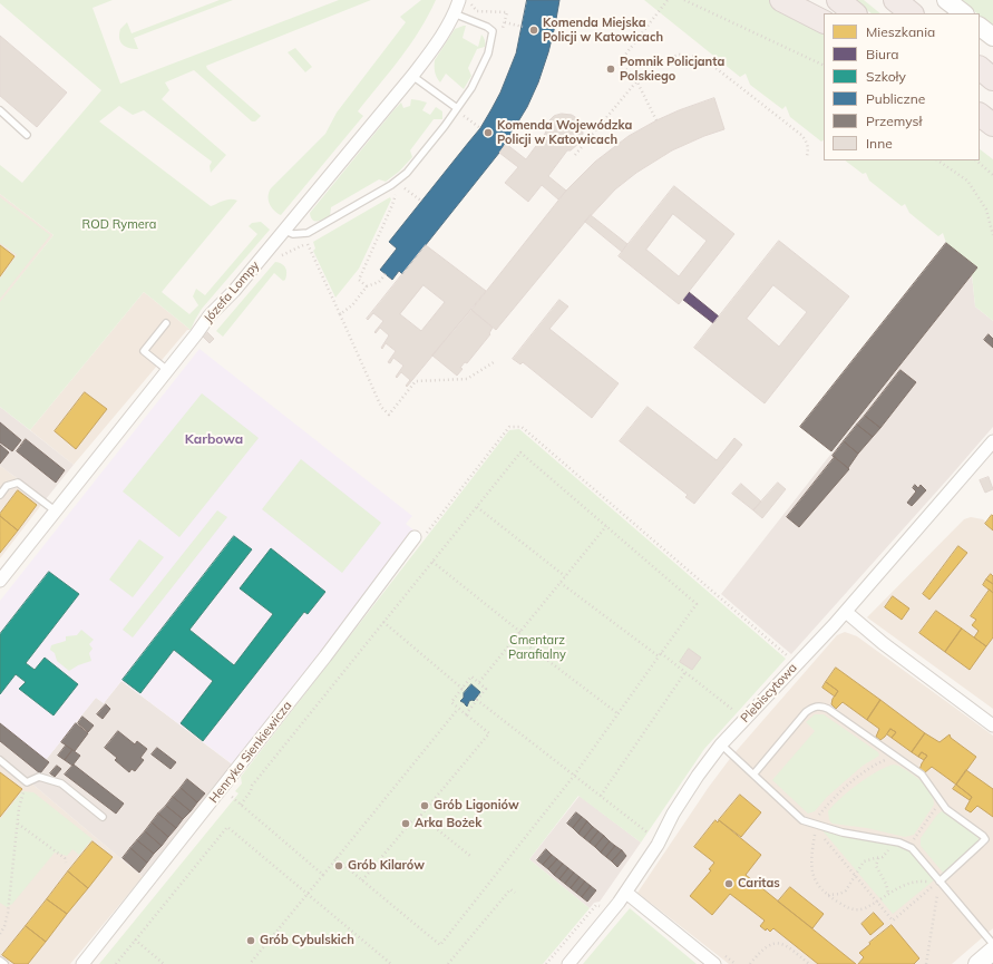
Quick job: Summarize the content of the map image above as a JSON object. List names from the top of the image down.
{
  "streets": {
    "street": ["Józefa Lompy", "Plebiscytowa", "Henryka Sienkiewicza"]
  },
  "districts": ["Karbowa"],
  "parks": ["ROD Rymera", "Cmentarz Parafialny"],
  "places": [
    "Komenda Miejska Policji w Katowicach",
    "Pomnik Policjanta Polskiego",
    "Komenda Wojewódzka Policji w Katowicach",
    "Grób Ligoniów",
    "Arka Bożek",
    "Grób Kilarów",
    "Caritas",
    "Grób Cybulskich"
  ],
  "legend": [
    "Mieszkania",
    "Biura",
    "Szkoły",
    "Publiczne",
    "Przemysł",
    "Inne"
  ]
}
